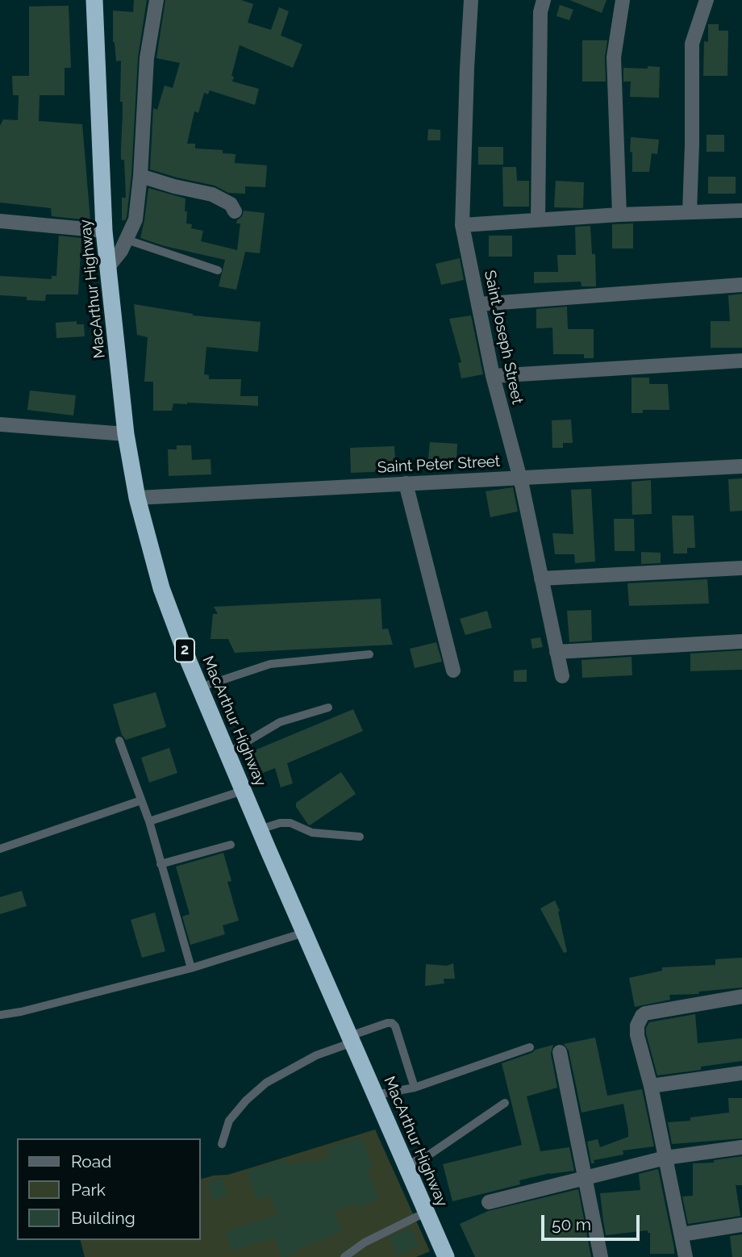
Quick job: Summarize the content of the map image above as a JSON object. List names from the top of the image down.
{
  "streets": {
    "highway": ["MacArthur Highway", "2"],
    "street": ["Saint Joseph Street", "Saint Peter Street"]
  },
  "crossings": [
    ["MacArthur Highway", "Saint Peter Street"],
    ["Saint Joseph Street", "Saint Peter Street"]
  ],
  "legend": ["Road", "Park", "Building"],
  "scale_bar": "50 m"
}
